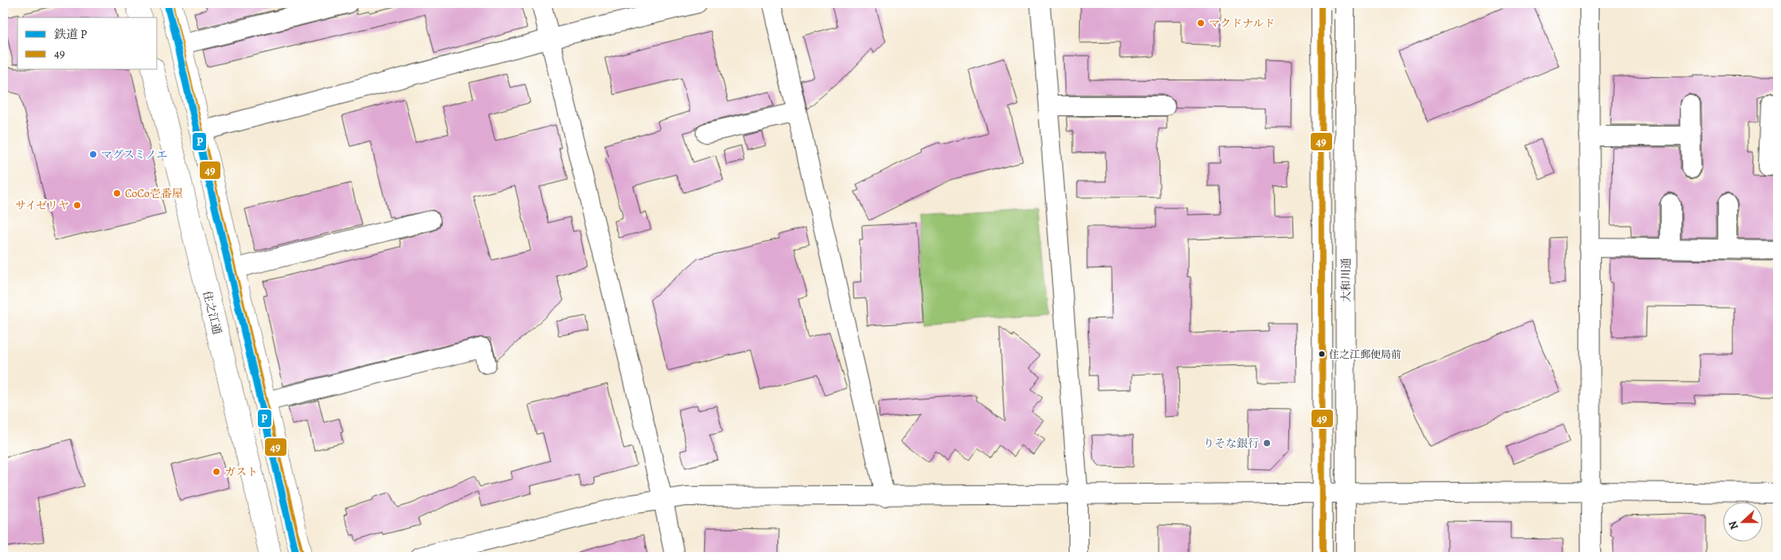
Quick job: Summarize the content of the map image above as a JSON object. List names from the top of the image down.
{
  "streets": {
    "main road": ["住之江通"],
    "street": ["大和川通"]
  },
  "places": [
    "マクドナルド",
    "マグスミノエ",
    "CoCo壱番屋",
    "サイゼリヤ",
    "住之江郵便局前",
    "りそな銀行",
    "ガスト"
  ],
  "lines": ["rail line P", "transit line 49"],
  "legend": ["鉄道 P", "49"],
  "north": "left"
}
